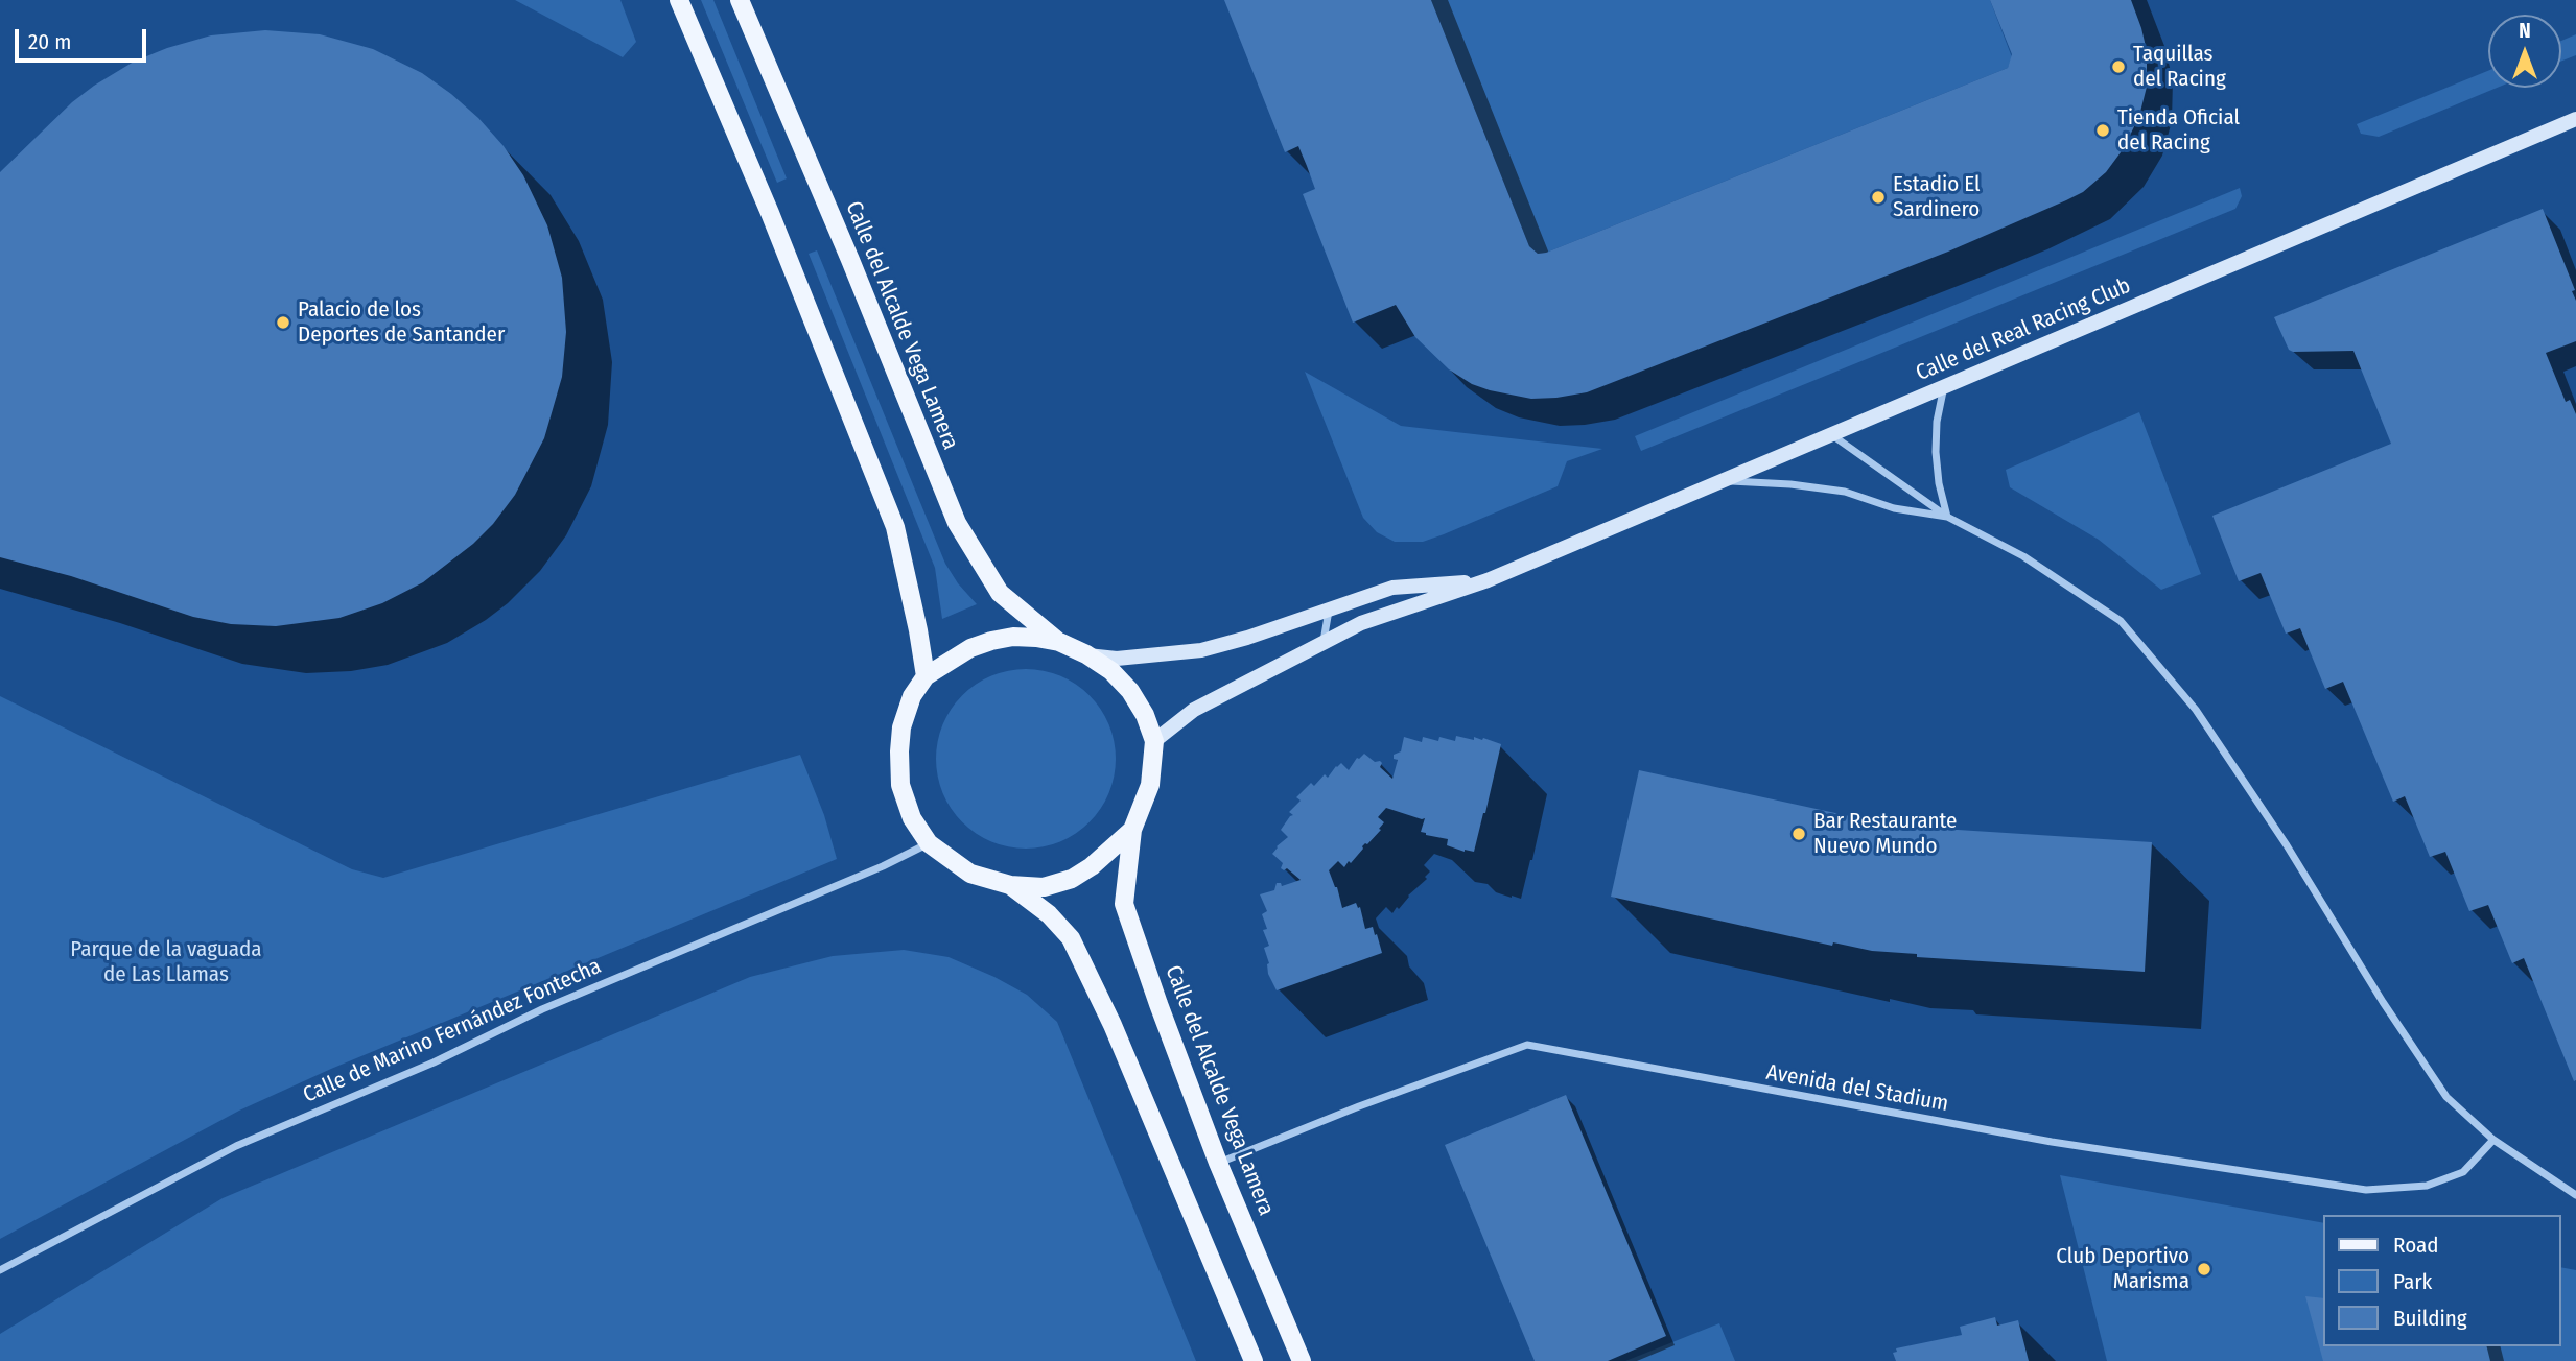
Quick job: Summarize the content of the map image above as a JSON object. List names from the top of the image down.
{
  "streets": {
    "main road": ["Calle del Alcalde Vega Lamera", "Calle del Real Racing Club"],
    "street": ["Calle de Marino Fernández Fontecha", "Avenida del Stadium"]
  },
  "crossings": [
    ["Calle del Alcalde Vega Lamera", "Calle del Real Racing Club"],
    ["Calle del Alcalde Vega Lamera", "Calle de Marino Fernández Fontecha"],
    ["Calle del Alcalde Vega Lamera", "Avenida del Stadium"],
    ["Calle del Real Racing Club", "Calle de Marino Fernández Fontecha"]
  ],
  "parks": ["Parque de la vaguada de Las Llamas"],
  "places": [
    "Taquillas del Racing",
    "Tienda Oficial del Racing",
    "Estadio El Sardinero",
    "Palacio de los Deportes de Santander",
    "Bar Restaurante Nuevo Mundo",
    "Club Deportivo Marisma"
  ],
  "legend": ["Road", "Park", "Building"],
  "scale_bar": "20 m",
  "north": "top"
}
